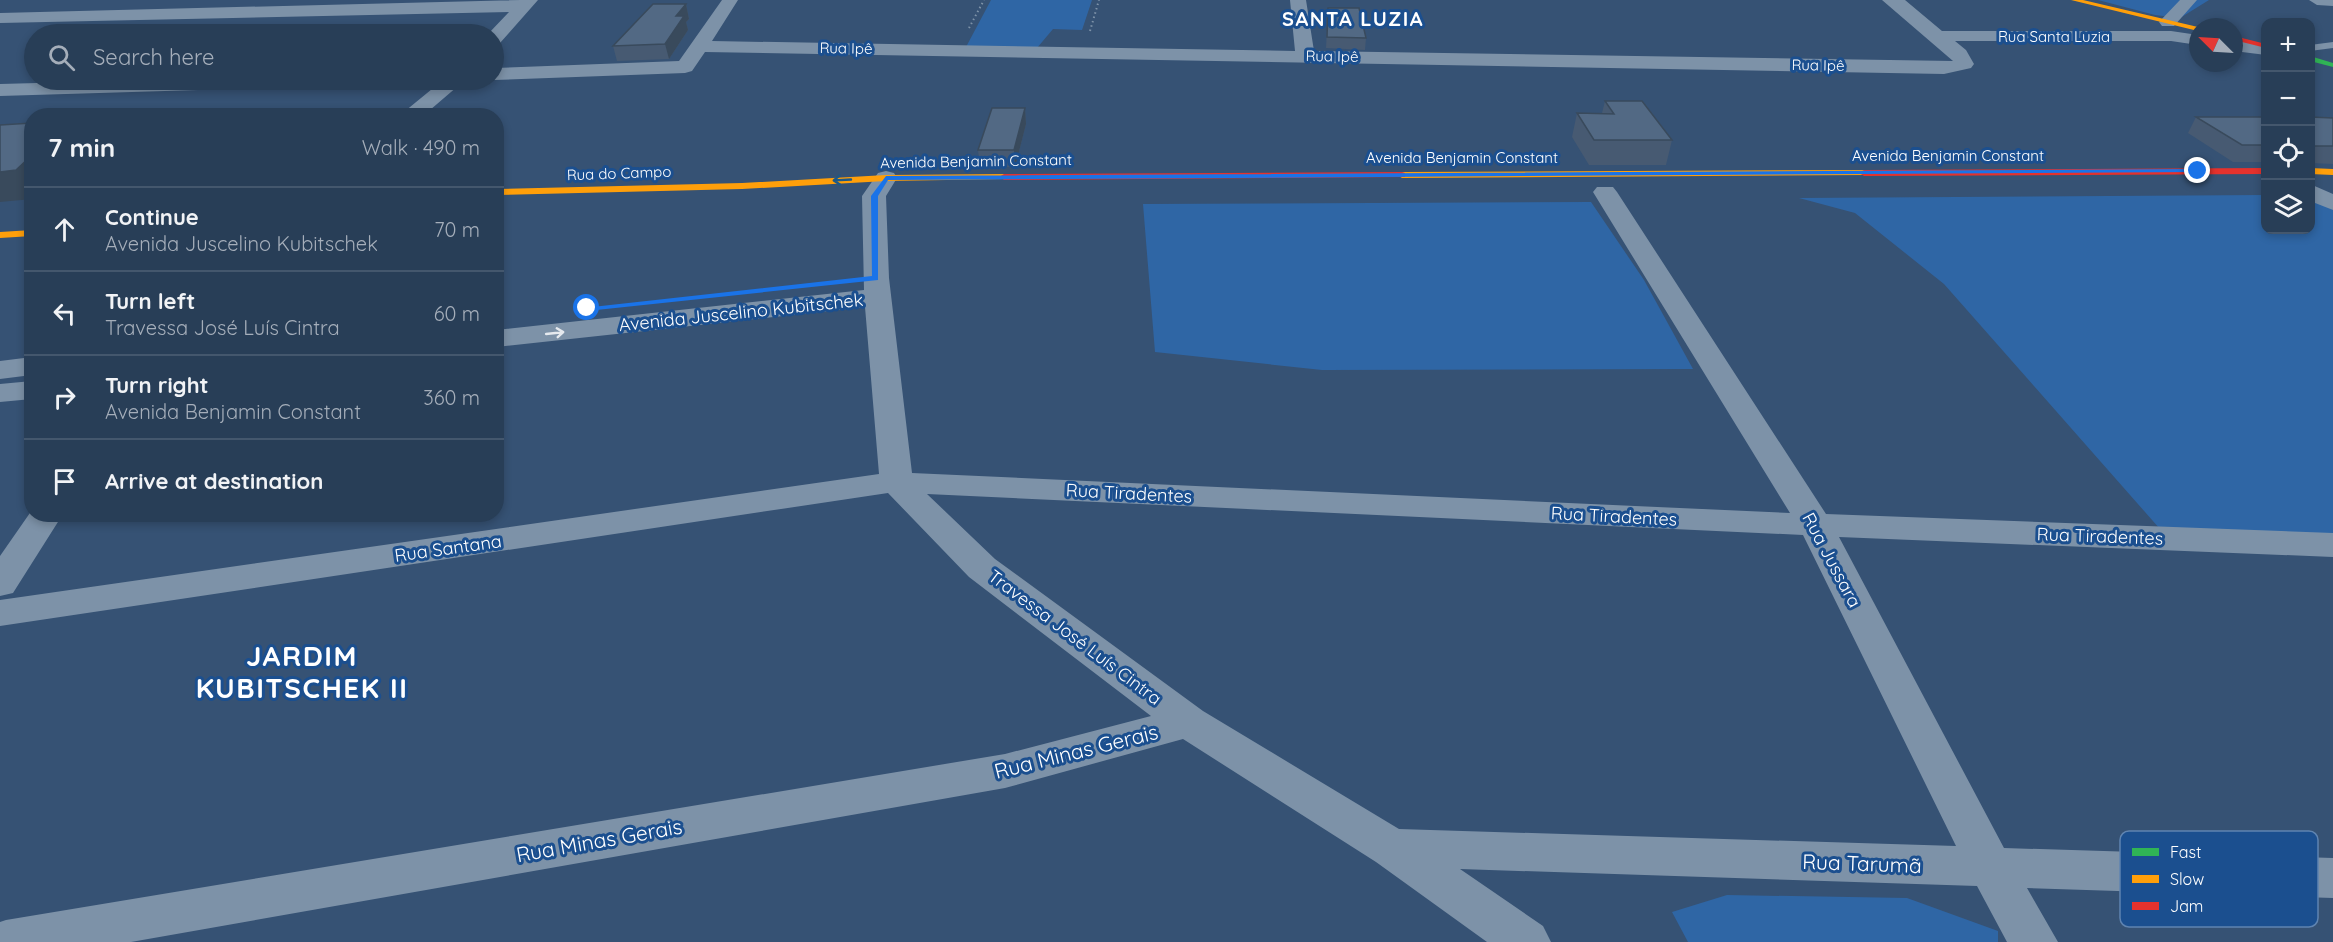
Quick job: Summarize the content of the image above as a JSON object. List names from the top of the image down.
{
  "streets": {
    "street": [
      "Rua Santa Luzia",
      "Rua Ipê",
      "Avenida Benjamin Constant",
      "Rua do Campo",
      "Avenida Juscelino Kubitschek",
      "Rua Tiradentes",
      "Rua Santana",
      "Rua Jussara",
      "Travessa José Luís Cintra",
      "Rua Minas Gerais",
      "Rua Tarumã"
    ]
  },
  "crossings": [
    ["Rua Santa Luzia", "Rua Ipê"],
    ["Avenida Benjamin Constant", "Rua do Campo"],
    ["Rua Tiradentes", "Rua Santana"],
    ["Rua Tiradentes", "Rua Jussara"],
    ["Rua Tiradentes", "Travessa José Luís Cintra"],
    ["Rua Santana", "Travessa José Luís Cintra"],
    ["Rua Jussara", "Rua Tarumã"],
    ["Travessa José Luís Cintra", "Rua Minas Gerais"],
    ["Travessa José Luís Cintra", "Rua Tarumã"]
  ],
  "districts": ["SANTA LUZIA", "JARDIM KUBITSCHEK II"],
  "legend": ["Fast", "Slow", "Jam"],
  "north": "top left",
  "page": {
    "map_buttons": ["+", "−"],
    "search": "Search here",
    "heading": ["7 min", "Walk · 490 m"],
    "list": [
      ["Continue", "Avenida Juscelino Kubitschek", "70 m"],
      ["Turn left", "Travessa José Luís Cintra", "60 m"],
      ["Turn right", "Avenida Benjamin Constant", "360 m"],
      "Arrive at destination"
    ]
  }
}
